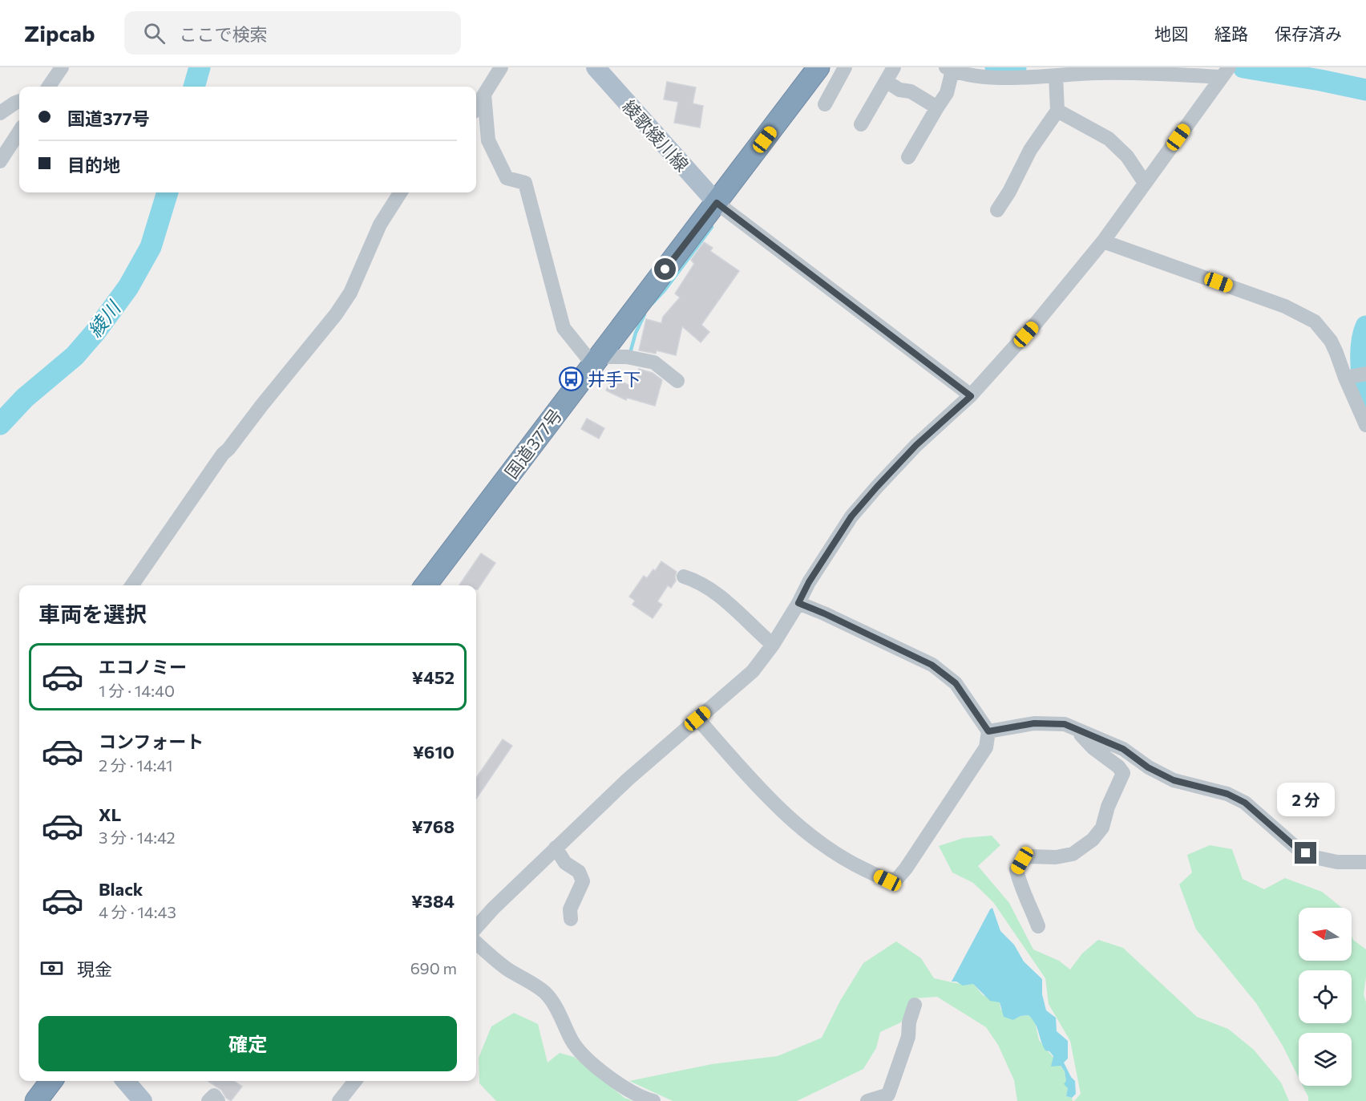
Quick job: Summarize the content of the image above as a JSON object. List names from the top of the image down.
{
  "streets": {
    "highway": ["国道377号"],
    "main road": ["綾歌綾川線"]
  },
  "crossings": [
    ["綾歌綾川線", "国道377号"]
  ],
  "water": ["綾川"],
  "places": {
    "bus stop": ["井手下"]
  },
  "north": "left",
  "page": {
    "header": "Zipcab",
    "search": "ここで検索",
    "nav": ["地図", "経路", "保存済み"],
    "banner": ["国道377号", "目的地"],
    "heading": "車両を選択",
    "list": [
      {
        "name": "エコノミー",
        "note": "1 分 · 14:40",
        "value": "¥452"
      },
      {
        "name": "コンフォート",
        "note": "2 分 · 14:41",
        "value": "¥610"
      },
      {
        "name": "XL",
        "note": "3 分 · 14:42",
        "value": "¥768"
      },
      {
        "name": "Black",
        "note": "4 分 · 14:43",
        "value": "¥384"
      }
    ],
    "bubble": "2 分",
    "pay": ["現金", "690 m"],
    "buttons": "確定"
  }
}
